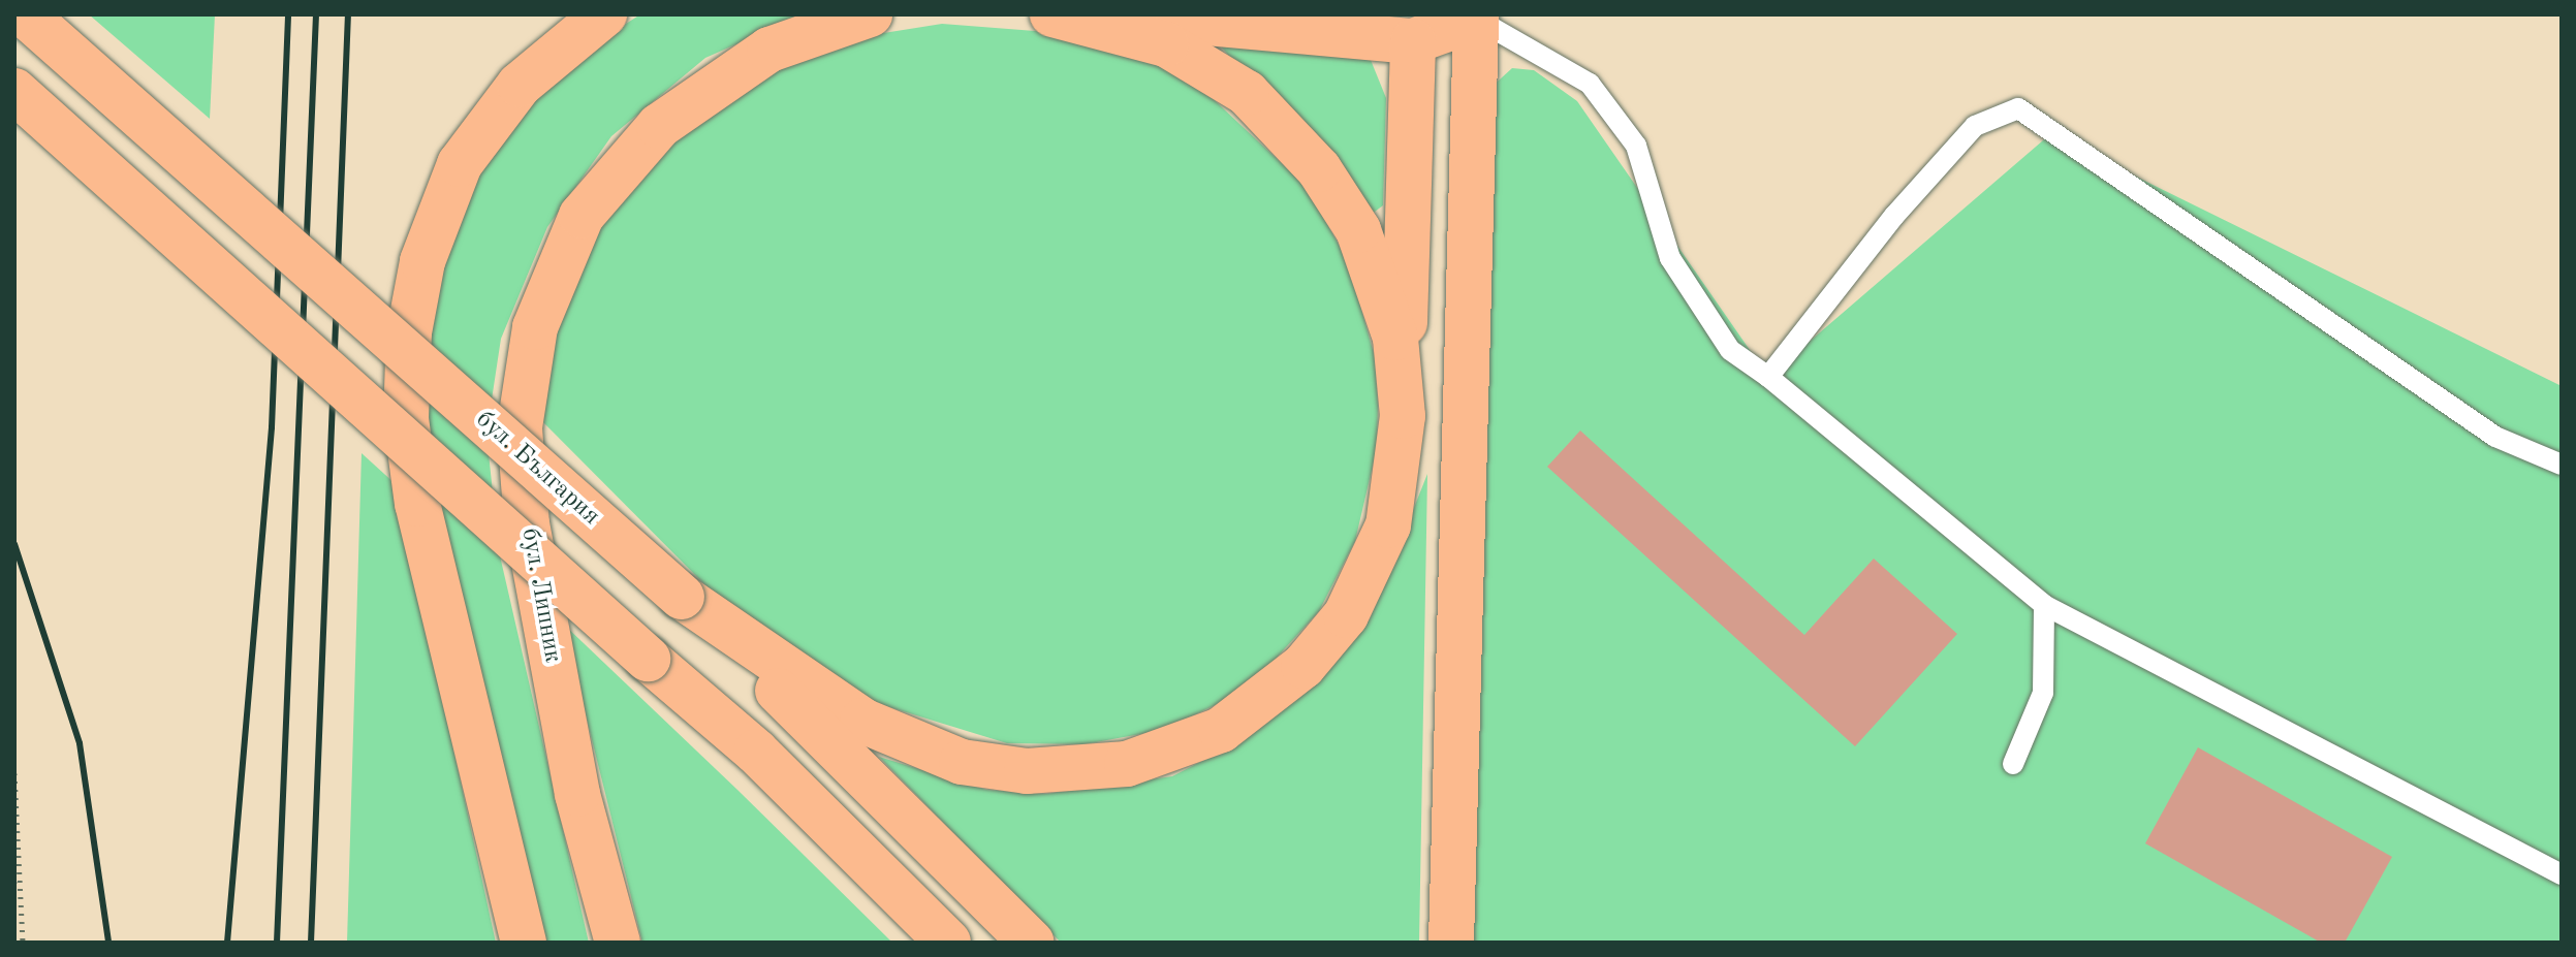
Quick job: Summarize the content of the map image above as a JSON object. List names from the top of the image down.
{
  "streets": {
    "main road": ["бул. България", "бул. Липник"]
  }
}
